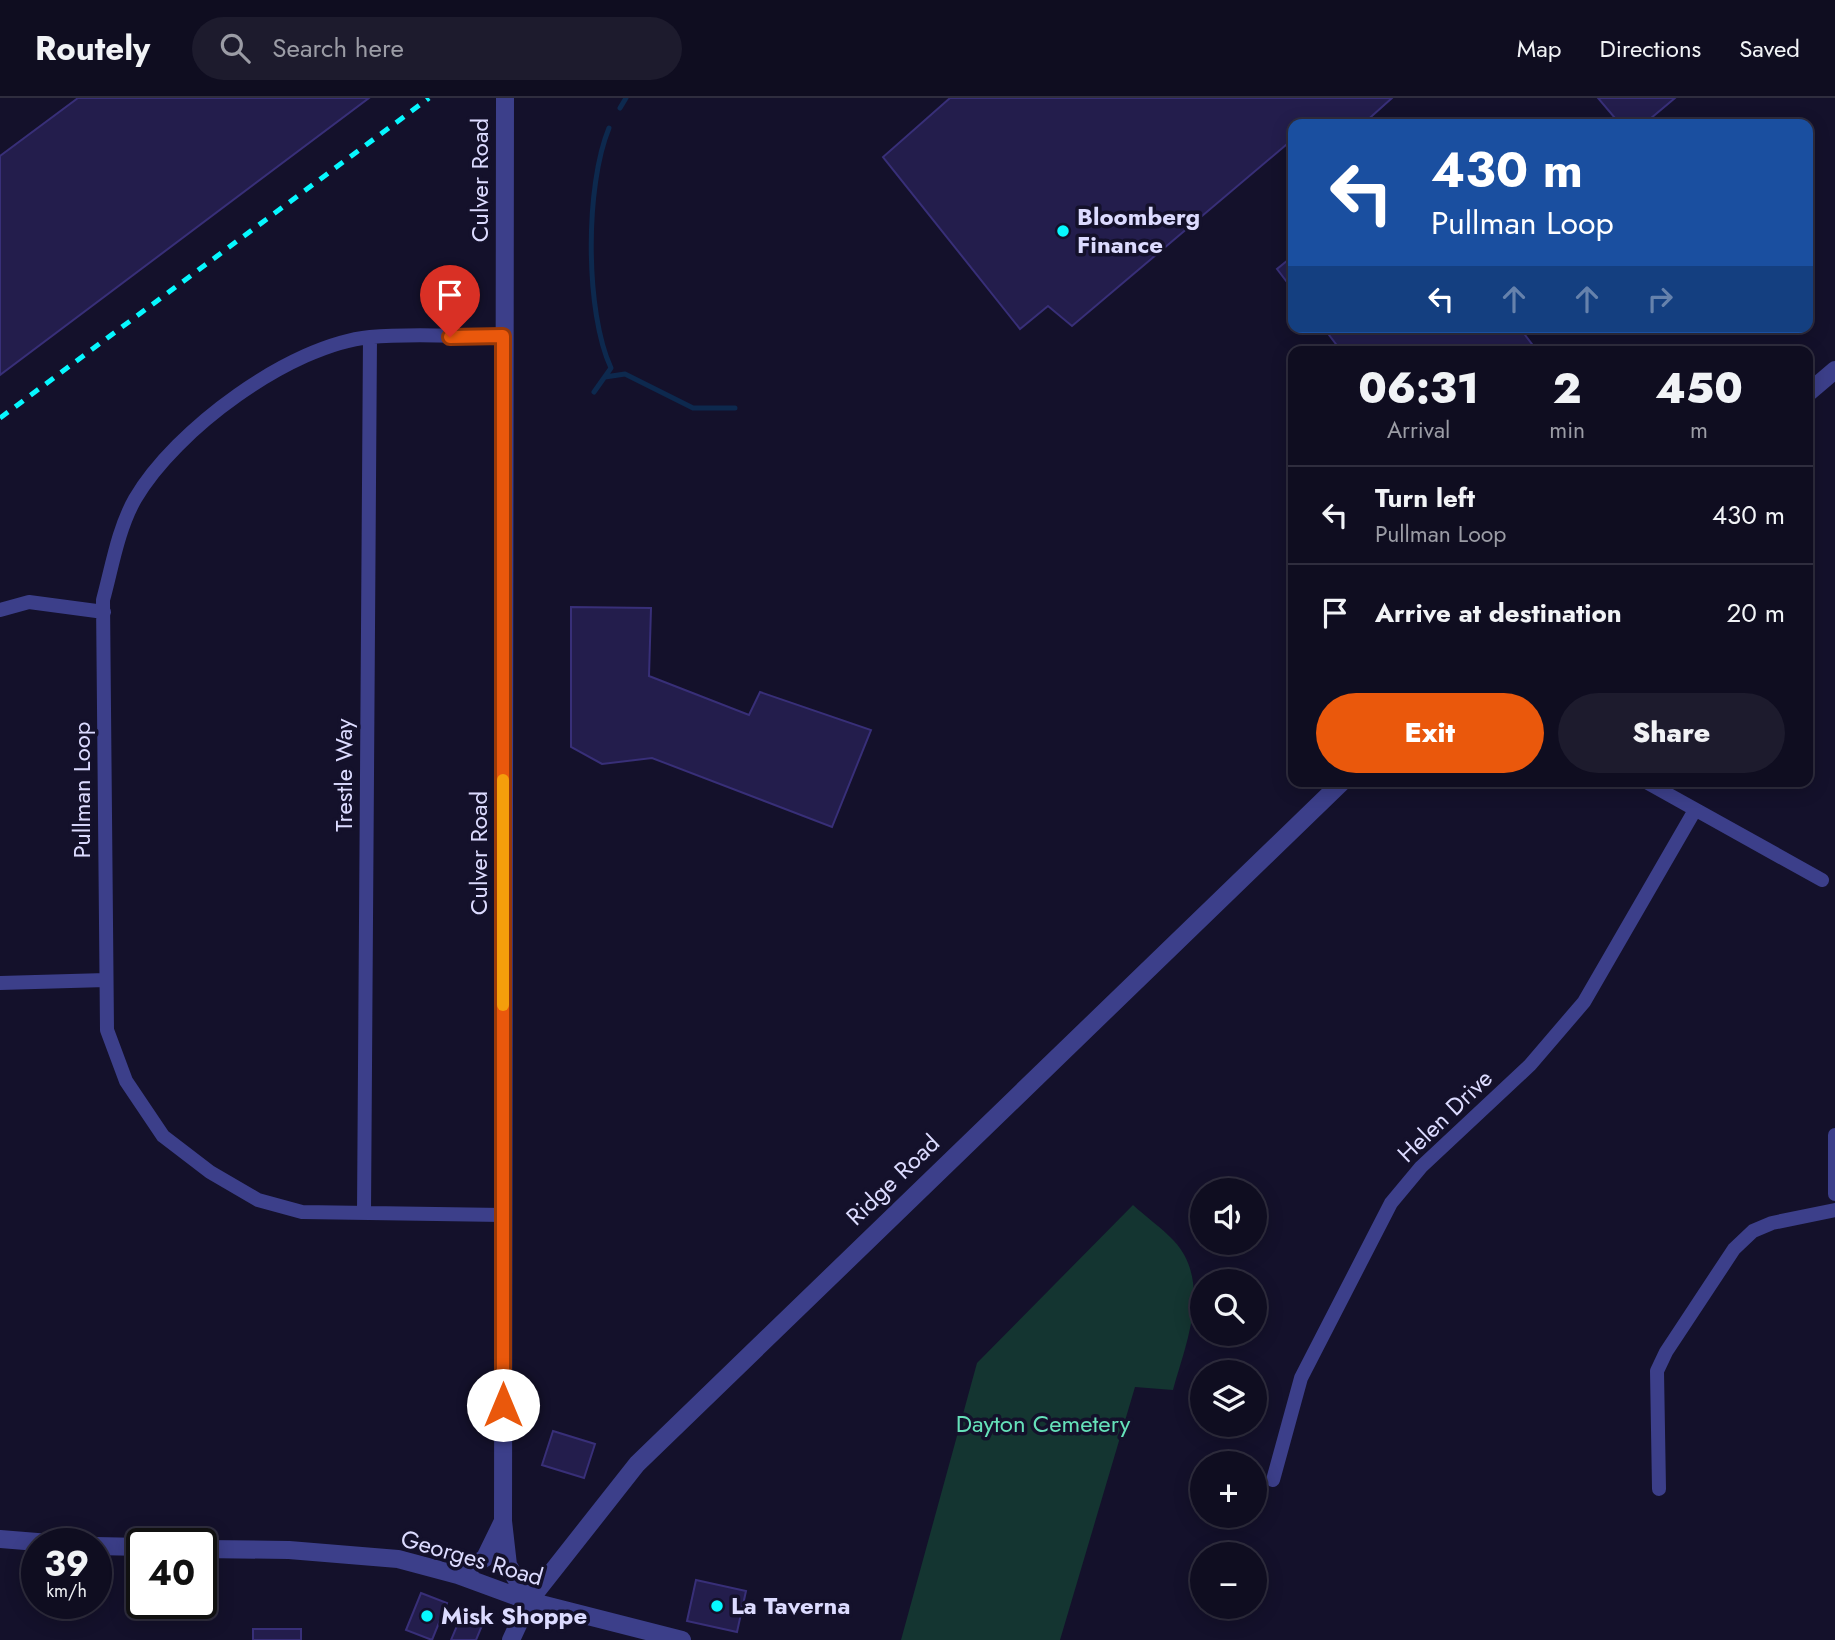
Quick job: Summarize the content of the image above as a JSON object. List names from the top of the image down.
{
  "streets": {
    "street": [
      "Culver Road",
      "Trestle Way",
      "Pullman Loop",
      "Helen Drive",
      "Ridge Road",
      "Georges Road"
    ]
  },
  "crossings": [
    ["Culver Road", "Pullman Loop"],
    ["Culver Road", "Ridge Road"],
    ["Culver Road", "Georges Road"],
    ["Trestle Way", "Pullman Loop"],
    ["Ridge Road", "Georges Road"]
  ],
  "parks": ["Dayton Cemetery"],
  "places": ["Bloomberg Finance", "La Taverna", "Misk Shoppe"],
  "page": {
    "header": "Routely",
    "search": "Search here",
    "nav": ["Map", "Directions", "Saved"],
    "turn": ["430 m", "Pullman Loop"],
    "eta": [
      "06:31",
      "Arrival",
      "2",
      "min",
      "450",
      "m"
    ],
    "list": [
      {
        "name": "Turn left",
        "note": "Pullman Loop",
        "value": "430 m"
      },
      {
        "name": "Arrive at destination",
        "value": "20 m"
      }
    ],
    "buttons": ["Exit", "Share"],
    "map_buttons": ["+", "−"],
    "speed": "39 km/h",
    "limit": "40"
  }
}
